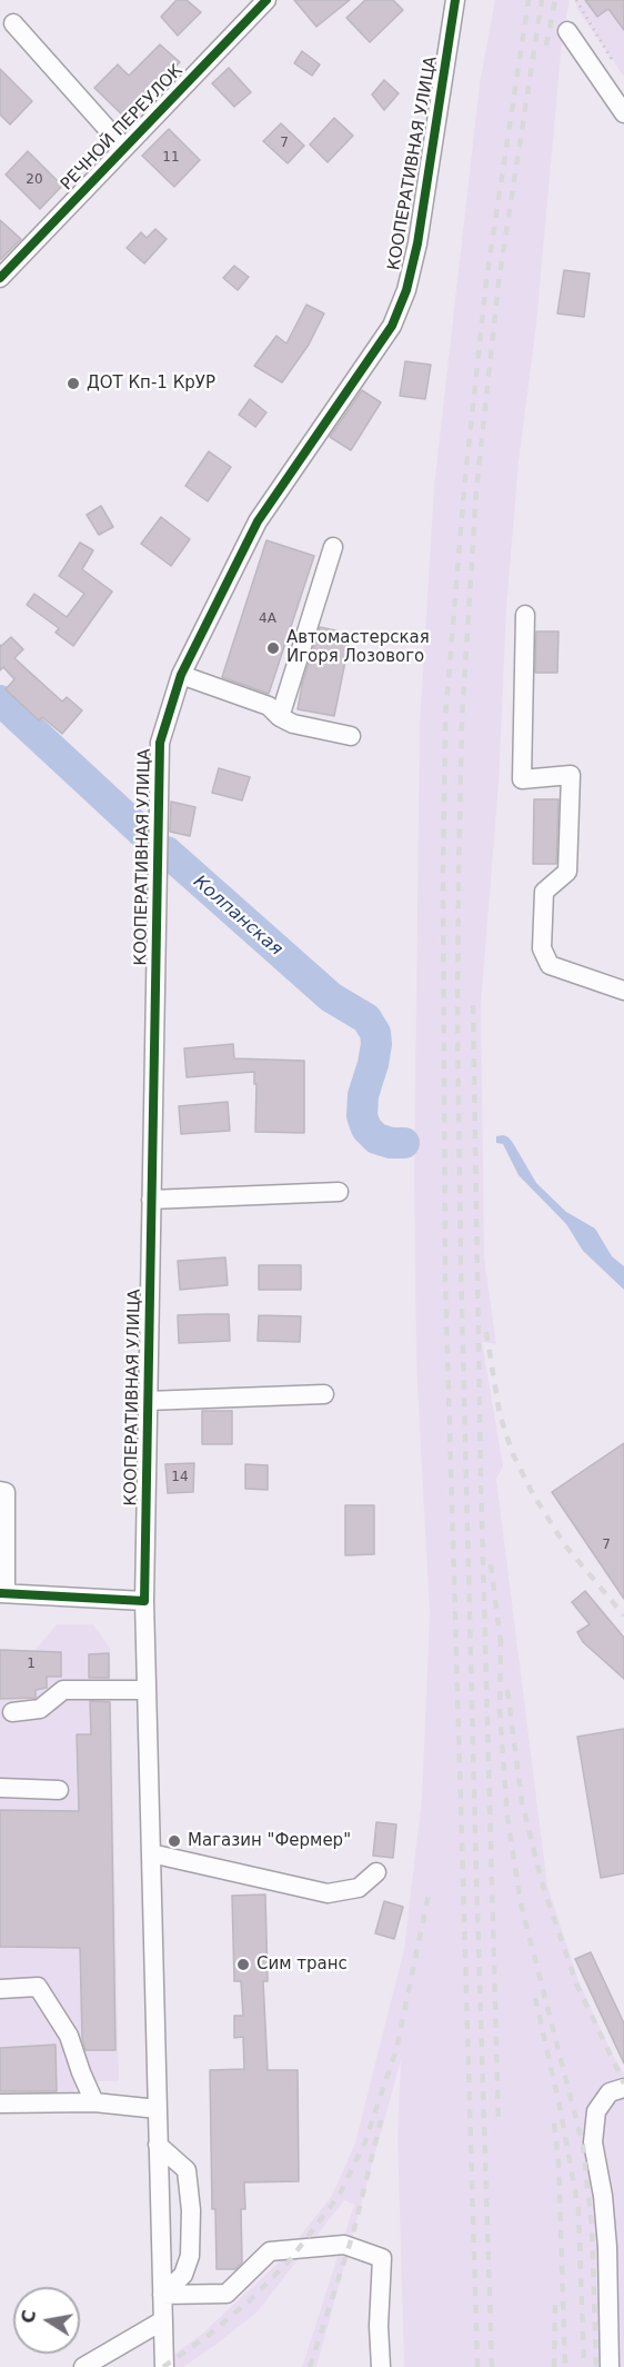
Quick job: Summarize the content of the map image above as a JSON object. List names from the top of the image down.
{
  "streets": {
    "street": ["РЕЧНОЙ ПЕРЕУЛОК", "КООПЕРАТИВНАЯ УЛИЦА"]
  },
  "water": ["Колпанская"],
  "places": [
    "ДОТ Кп-1 КрУР",
    "Автомастерская Игоря Лозового",
    "Магазин \"Фермер\"",
    "Сим транс"
  ],
  "house_numbers": [
    "7",
    "11",
    "20",
    "4А",
    "14",
    "7",
    "1"
  ],
  "north": "left"
}
